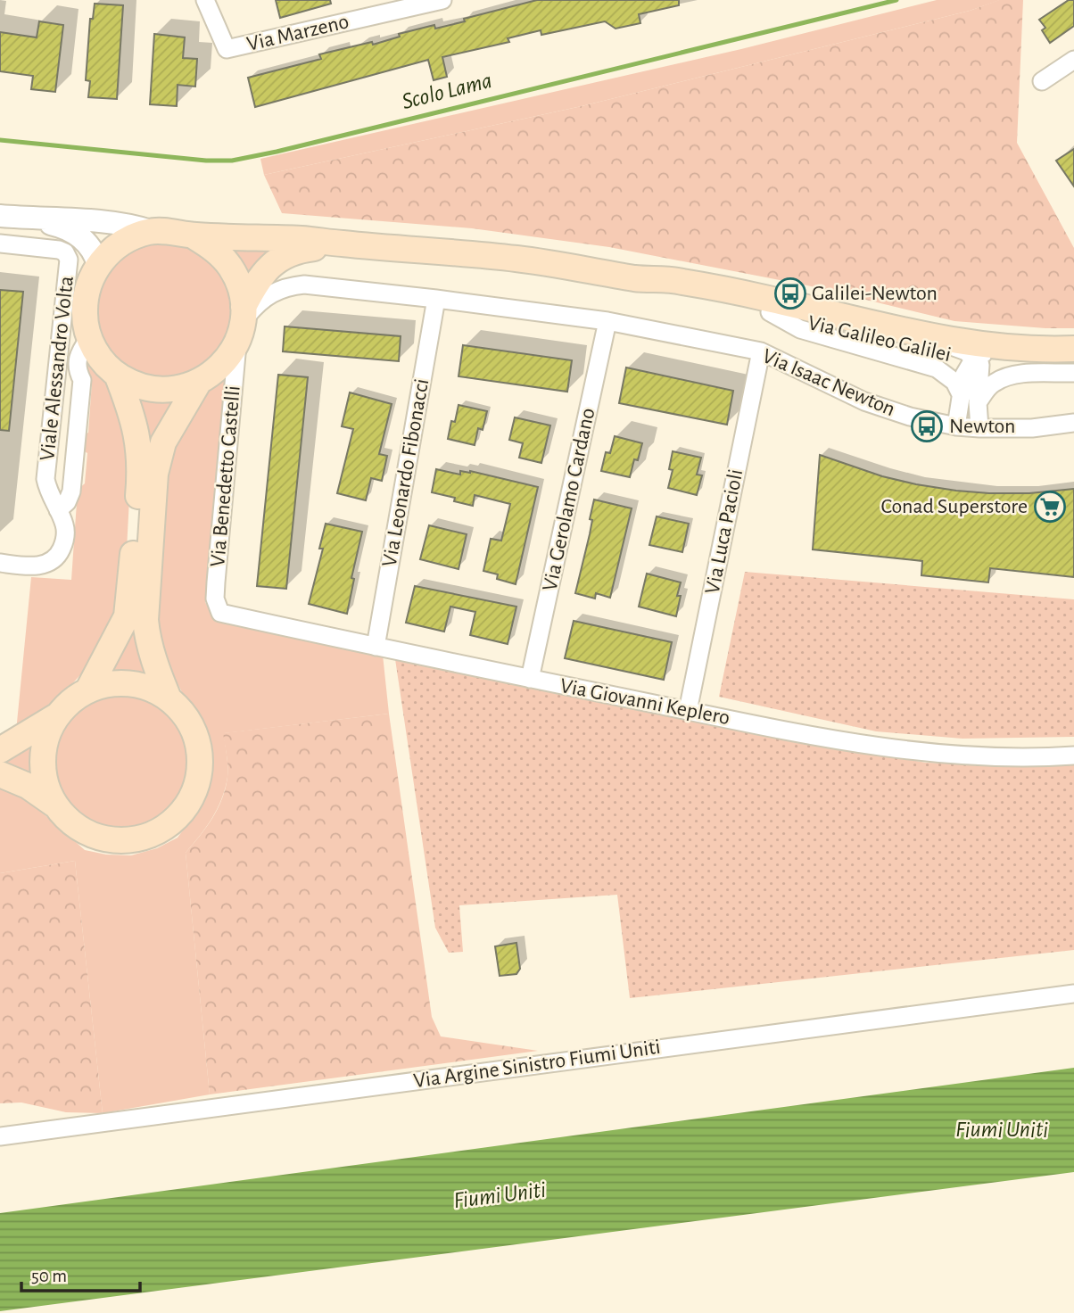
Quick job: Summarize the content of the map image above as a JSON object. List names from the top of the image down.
{
  "streets": {
    "main road": ["Via Galileo Galilei"],
    "street": [
      "Via Marzeno",
      "Viale Alessandro Volta",
      "Via Isaac Newton",
      "Via Leonardo Fibonacci",
      "Via Benedetto Castelli",
      "Via Gerolamo Cardano",
      "Via Luca Pacioli",
      "Via Giovanni Keplero",
      "Via Argine Sinistro Fiumi Uniti"
    ]
  },
  "crossings": [
    ["Via Galileo Galilei", "Viale Alessandro Volta"],
    ["Via Galileo Galilei", "Via Isaac Newton"],
    ["Via Galileo Galilei", "Via Benedetto Castelli"],
    ["Viale Alessandro Volta", "Via Isaac Newton"],
    ["Viale Alessandro Volta", "Via Benedetto Castelli"],
    ["Via Isaac Newton", "Via Leonardo Fibonacci"],
    ["Via Isaac Newton", "Via Benedetto Castelli"],
    ["Via Isaac Newton", "Via Gerolamo Cardano"],
    ["Via Isaac Newton", "Via Luca Pacioli"],
    ["Via Leonardo Fibonacci", "Via Giovanni Keplero"],
    ["Via Benedetto Castelli", "Via Giovanni Keplero"],
    ["Via Gerolamo Cardano", "Via Giovanni Keplero"],
    ["Via Luca Pacioli", "Via Giovanni Keplero"]
  ],
  "water": ["Scolo Lama", "Fiumi Uniti"],
  "places": {
    "bus stop": ["Galilei-Newton", "Newton"],
    "supermarket": ["Conad Superstore"]
  },
  "scale_bar": "50 m"
}
